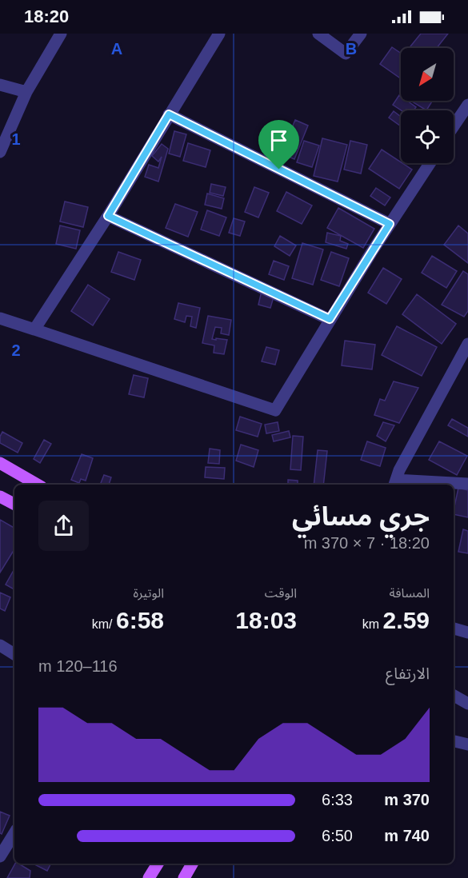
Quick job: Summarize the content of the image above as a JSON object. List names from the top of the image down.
{
  "north": "bottom left",
  "page": {
    "status": "18:20",
    "heading": ["جري مسائي", "18:20 · 7 × 370 m"],
    "stats": [
      ["المسافة", "2.59 km"],
      ["الوقت", "18:03"],
      ["الوتيرة", "6:58 /km"]
    ],
    "chart": ["الارتفاع", "116–120 m"],
    "list": [
      {
        "name": "370 m",
        "note": "6:33"
      },
      {
        "name": "740 m",
        "note": "6:50"
      }
    ]
  },
  "grid": {
    "columns": ["A", "B"],
    "rows": ["1", "2"]
  }
}
